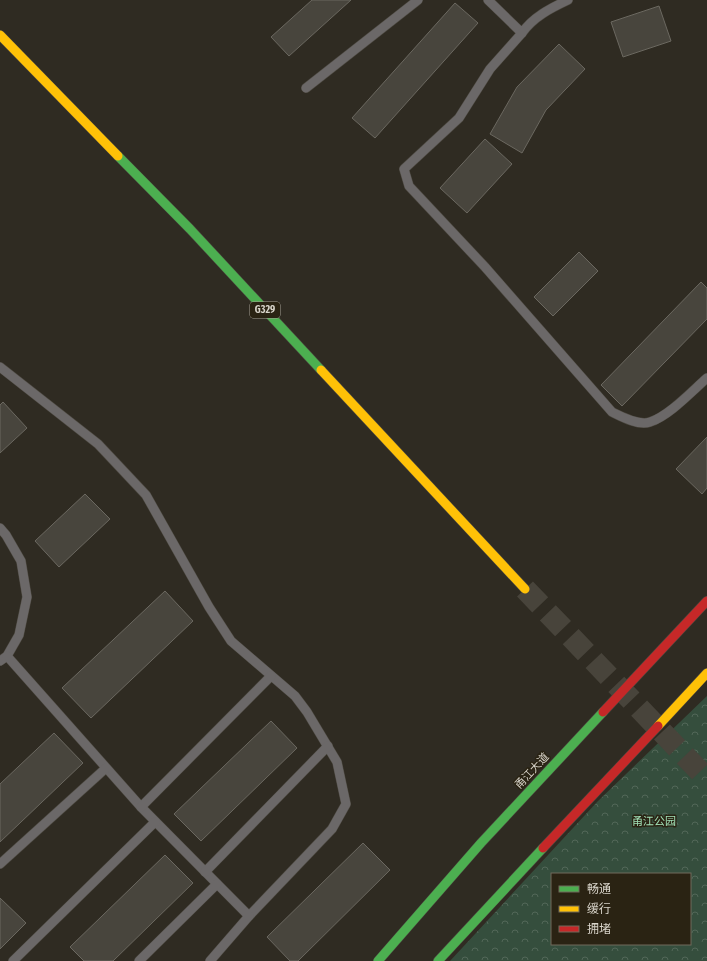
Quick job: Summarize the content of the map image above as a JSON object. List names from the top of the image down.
{
  "streets": {
    "main road": ["G329", "甬江大道"]
  },
  "parks": ["甬江公园"],
  "legend": ["畅通", "缓行", "拥堵"]
}
